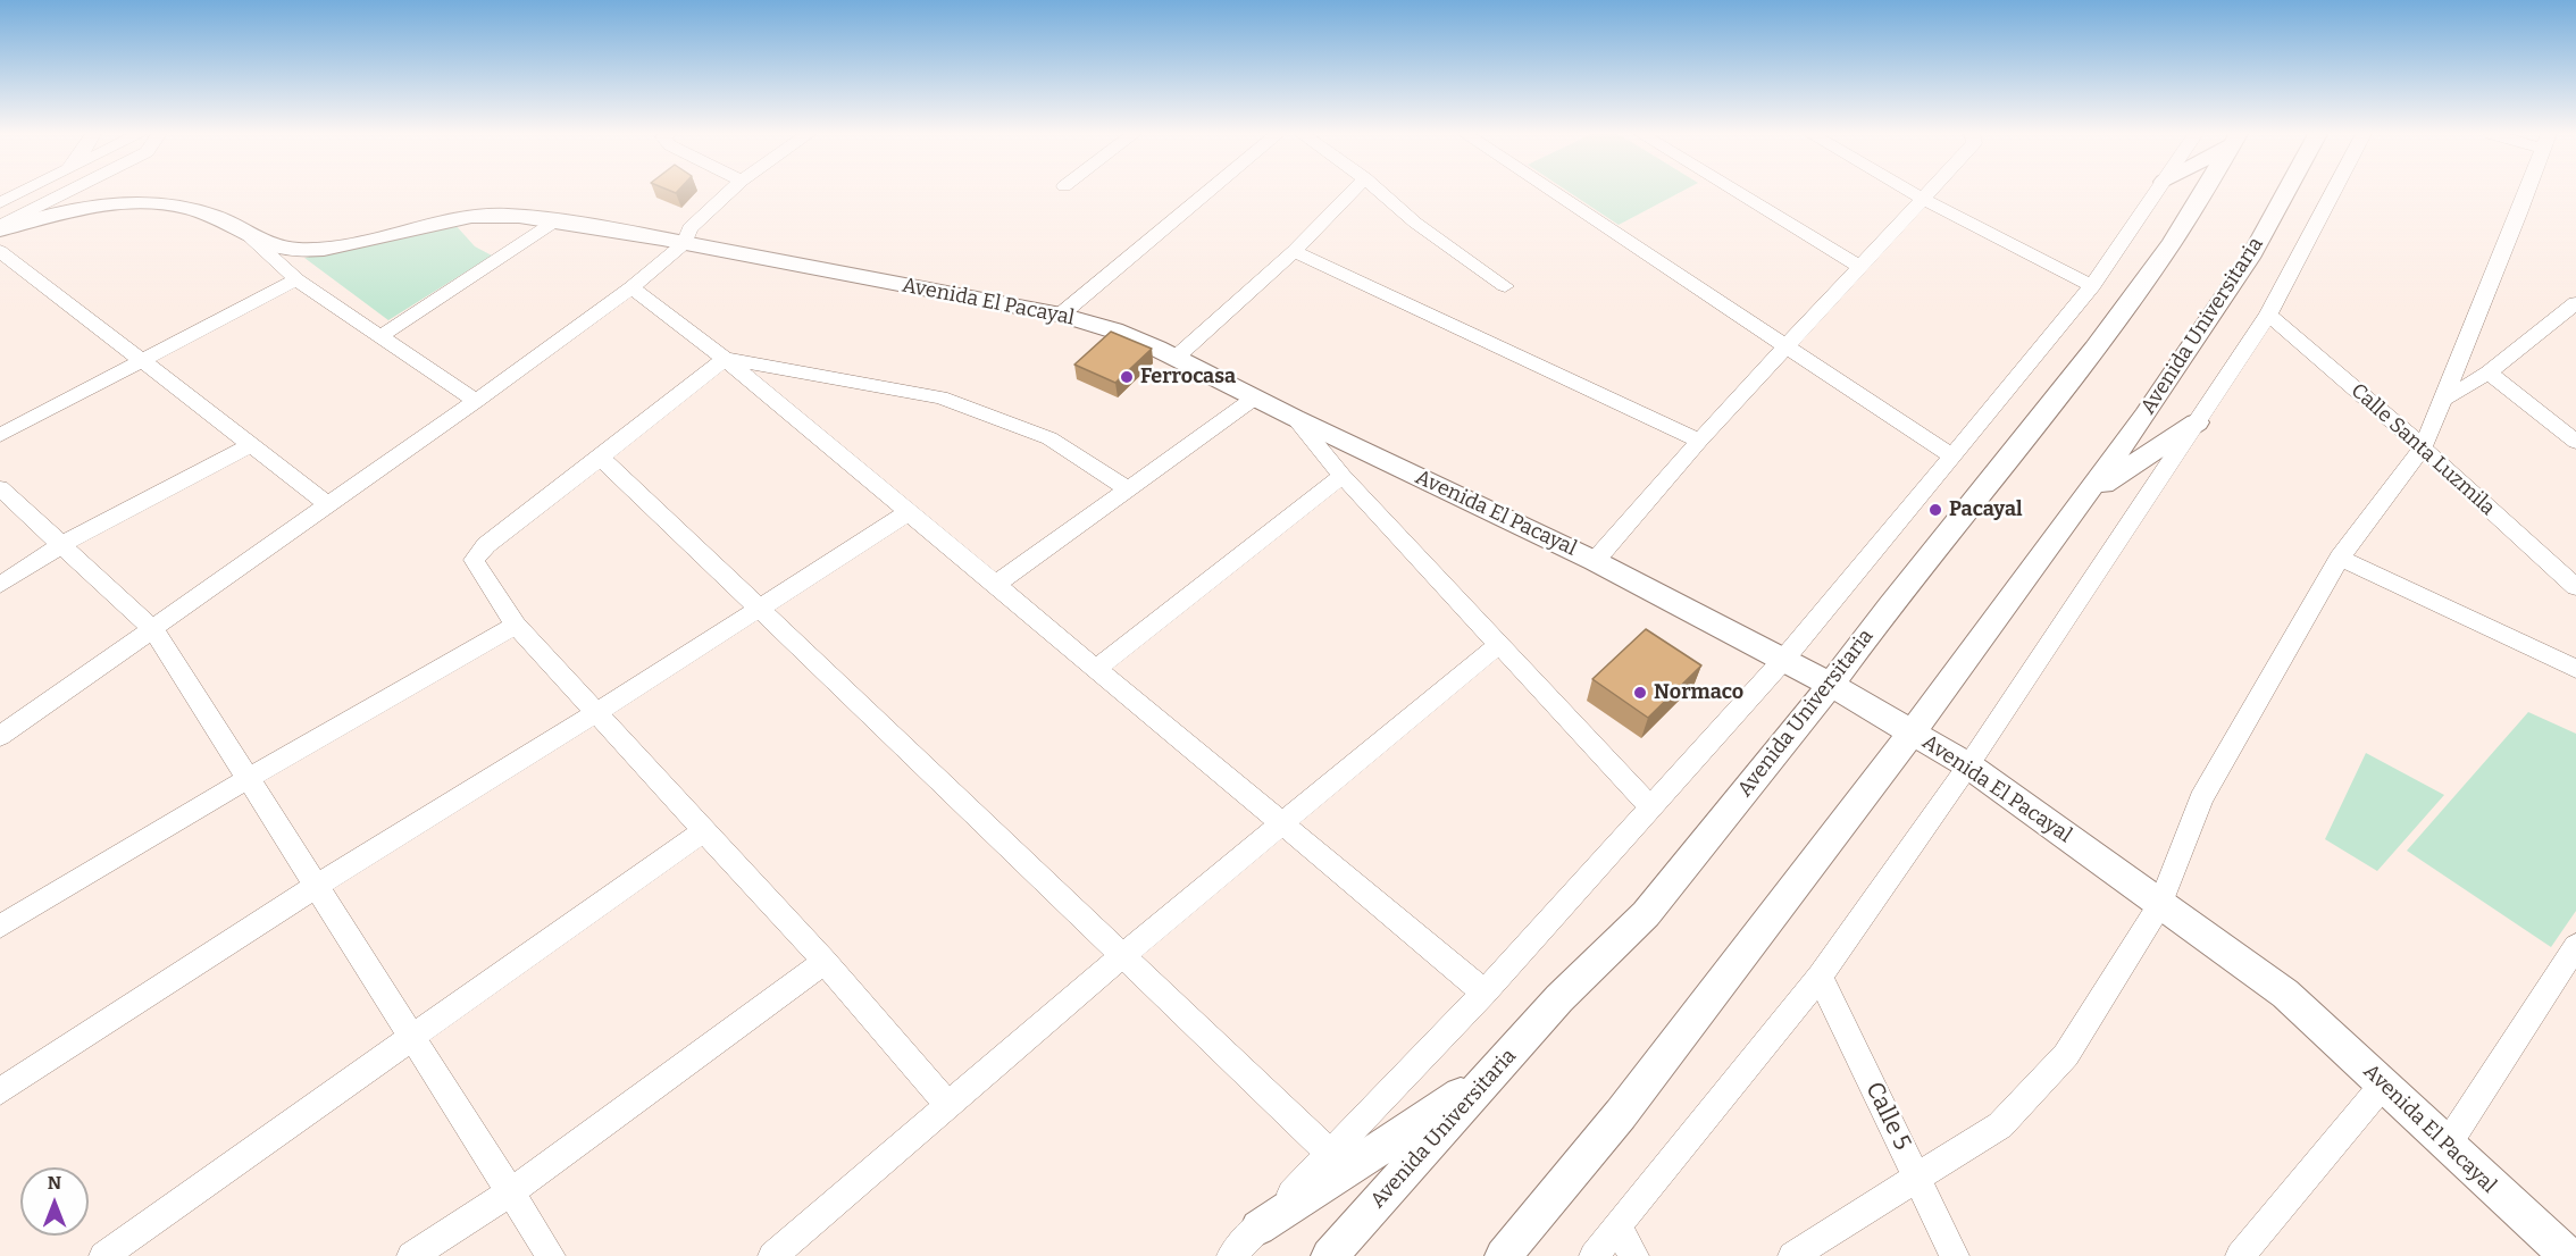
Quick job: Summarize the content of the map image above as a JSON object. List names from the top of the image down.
{
  "streets": {
    "street": [
      "Avenida El Pacayal",
      "Avenida Universitaria",
      "Calle Santa Luzmila",
      "Calle 5"
    ]
  },
  "crossings": [
    ["Avenida El Pacayal", "Avenida Universitaria"]
  ],
  "places": ["Ferrocasa", "Pacayal", "Normaco"],
  "north": "top"
}
